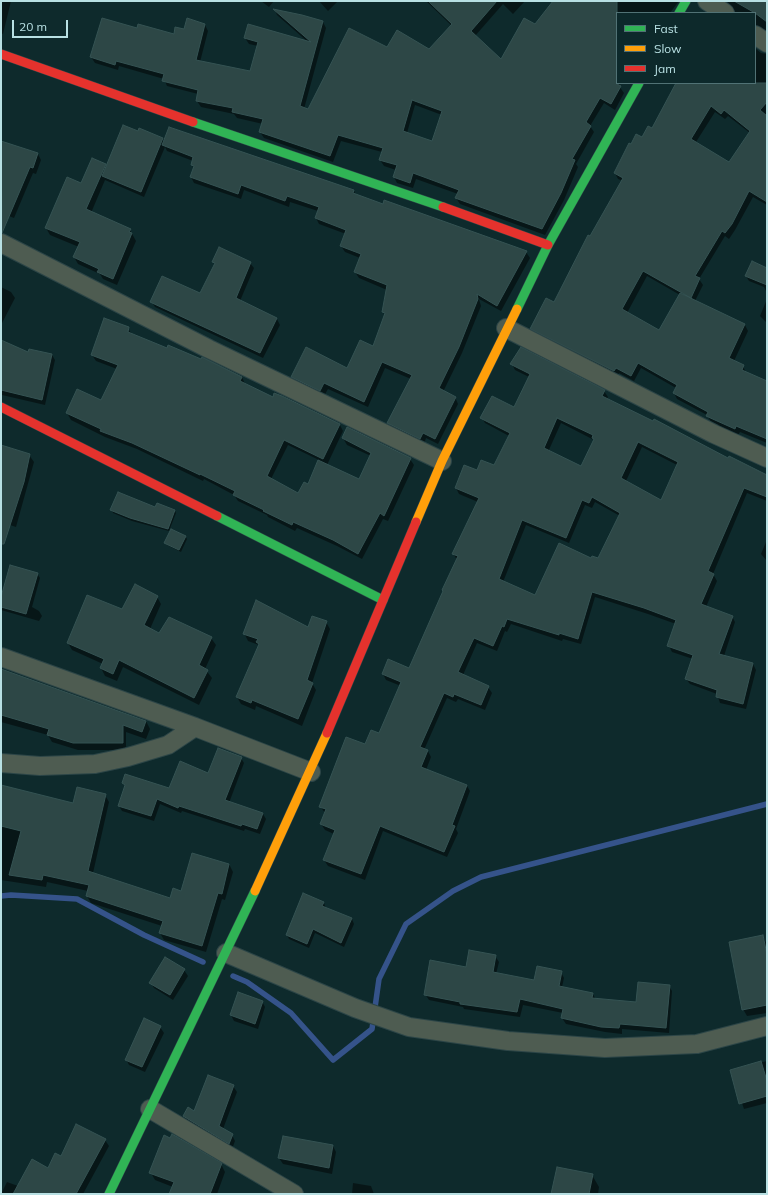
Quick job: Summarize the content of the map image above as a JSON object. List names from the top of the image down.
{
  "legend": ["Fast", "Slow", "Jam"],
  "scale_bar": "20 m"
}
